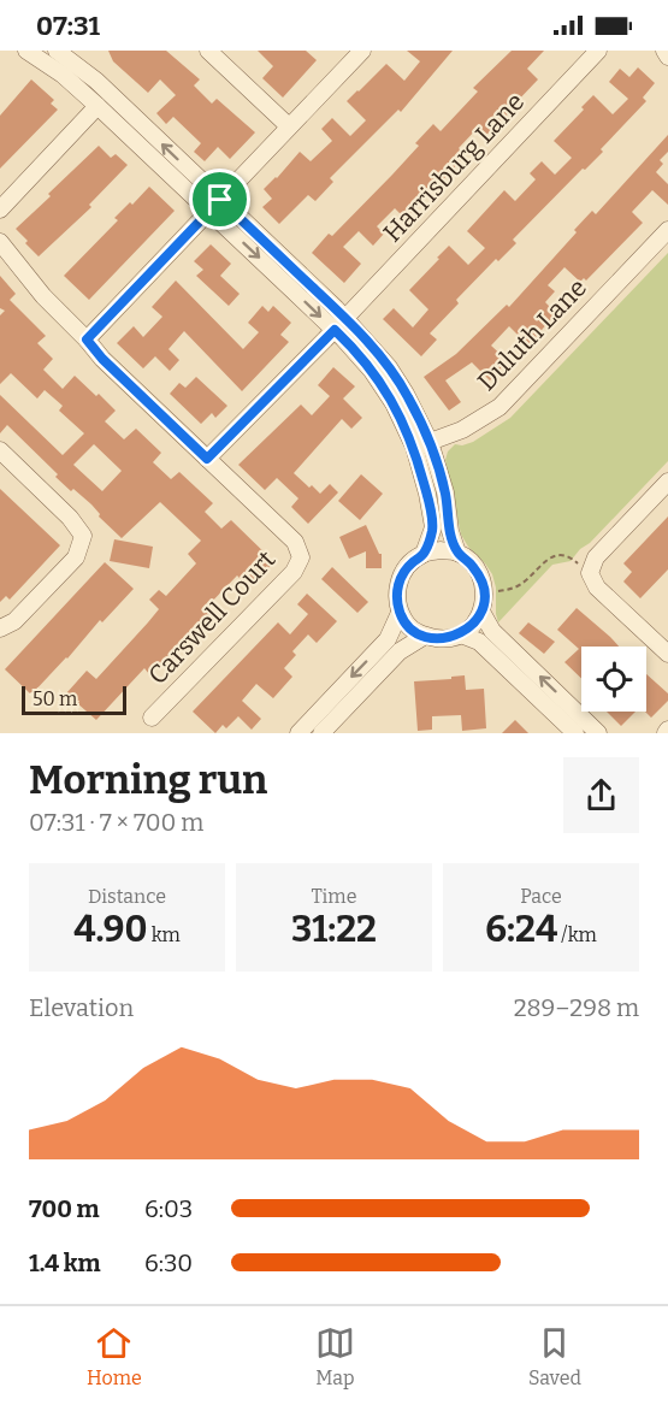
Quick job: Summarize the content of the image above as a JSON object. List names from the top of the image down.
{
  "streets": {
    "street": ["Harrisburg Lane", "Duluth Lane", "Carswell Court"]
  },
  "crossings": [
    ["Harrisburg Lane", "Carswell Court"]
  ],
  "scale_bar": "50 m",
  "page": {
    "status": "07:31",
    "scale": "50 m",
    "heading": ["Morning run", "07:31 · 7 × 700 m"],
    "stats": [
      ["Distance", "4.90 km"],
      ["Time", "31:22"],
      ["Pace", "6:24 /km"]
    ],
    "chart": ["Elevation", "289–298 m"],
    "list": [
      {
        "name": "700 m",
        "note": "6:03"
      },
      {
        "name": "1.4 km",
        "note": "6:30"
      }
    ],
    "tabs": ["Home", "Map", "Saved"]
  }
}
